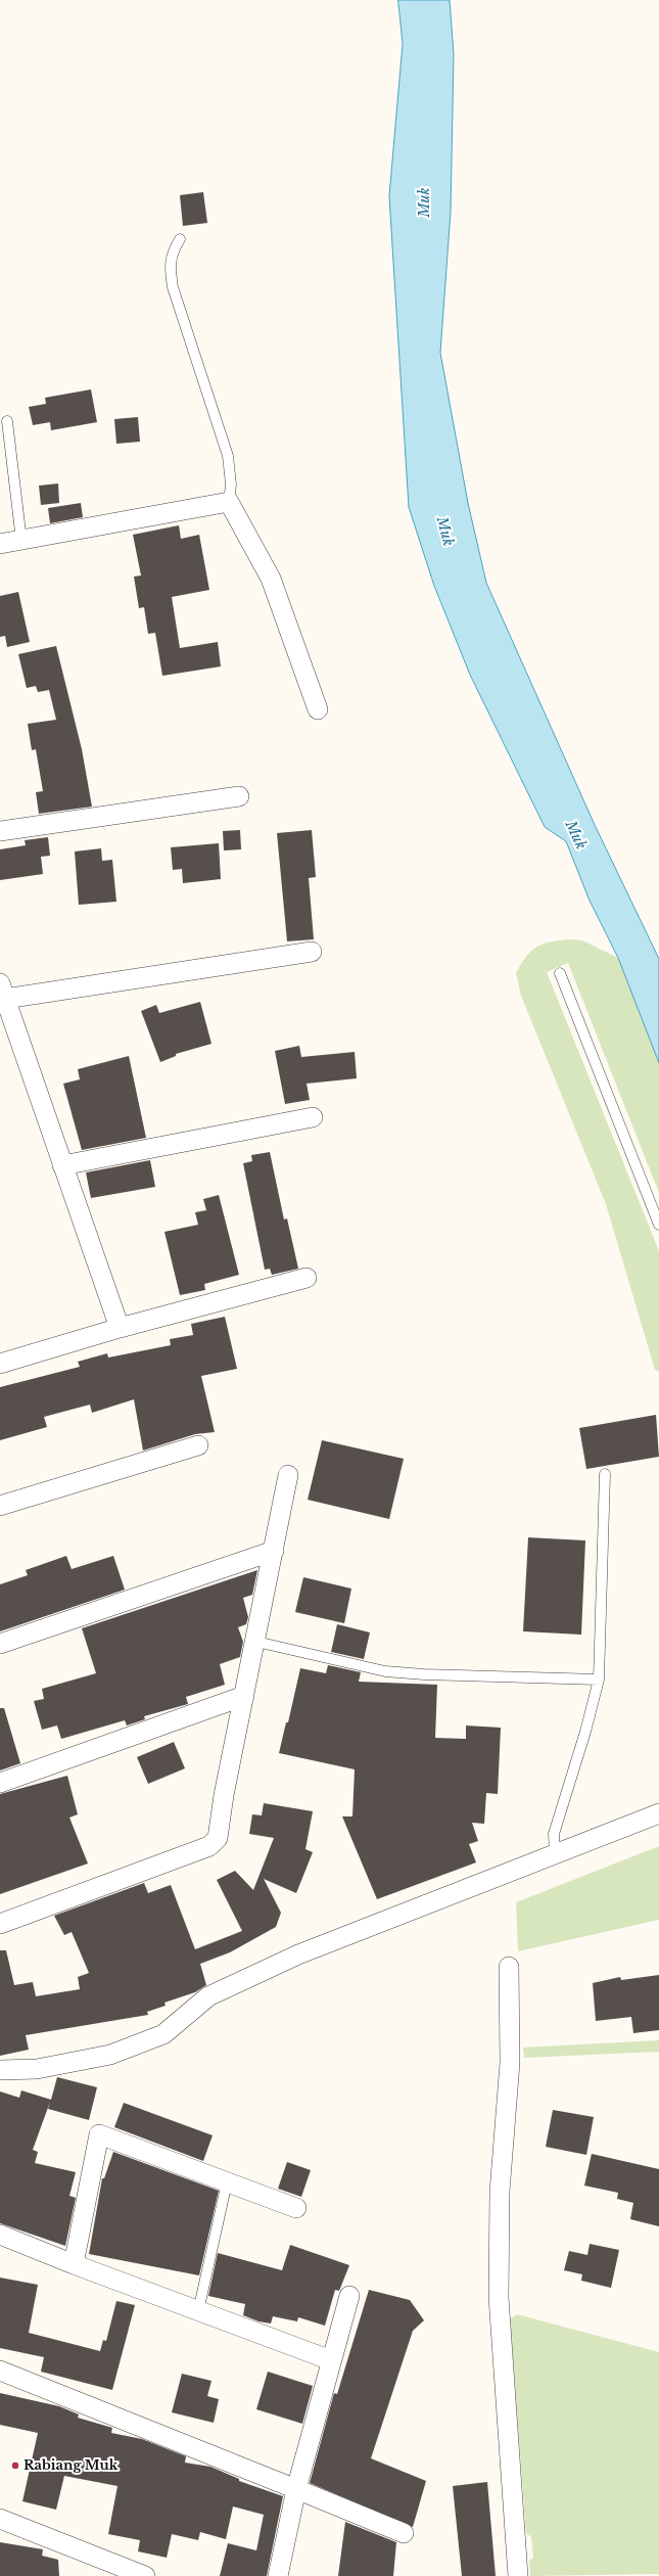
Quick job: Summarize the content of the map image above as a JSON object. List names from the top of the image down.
{
  "water": ["Muk"],
  "places": ["Rabiang Muk"]
}
